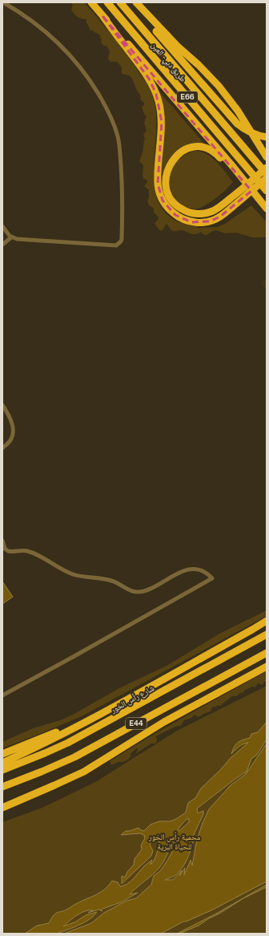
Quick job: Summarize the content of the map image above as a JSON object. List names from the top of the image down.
{
  "streets": {
    "highway": [
      "طريق دبي - العين",
      "E66",
      "شارع رأس الخور",
      "E44"
    ]
  },
  "parks": ["محمية رأس الخور للحياة البرية"]
}
